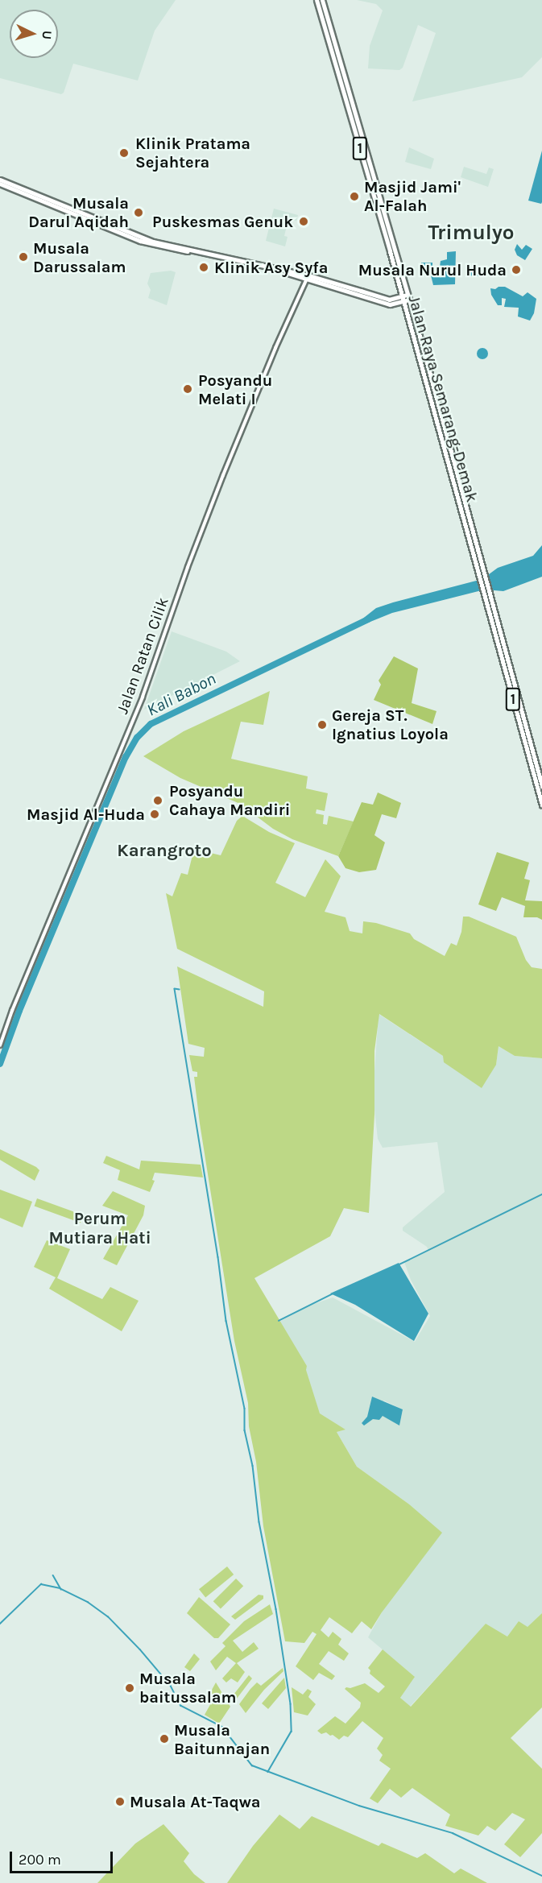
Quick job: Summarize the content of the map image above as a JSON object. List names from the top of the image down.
{
  "streets": {
    "main road": ["1", "Jalan Raya Semarang-Demak"],
    "street": ["Jalan Ratan Cilik"]
  },
  "crossings": [
    ["1", "Jalan Raya Semarang-Demak"]
  ],
  "districts": ["Trimulyo", "Karangroto", "Perum Mutiara Hati"],
  "water": ["Kali Babon"],
  "places": [
    "Klinik Pratama Sejahtera",
    "Masjid Jami' Al-Falah",
    "Musala Darul Aqidah",
    "Puskesmas Genuk",
    "Musala Darussalam",
    "Klinik Asy Syfa",
    "Musala Nurul Huda",
    "Posyandu Melati I",
    "Gereja ST. Ignatius Loyola",
    "Posyandu Cahaya Mandiri",
    "Masjid Al-Huda",
    "Musala baitussalam",
    "Musala Baitunnajan",
    "Musala At-Taqwa"
  ],
  "scale_bar": "200 m",
  "north": "right"
}
